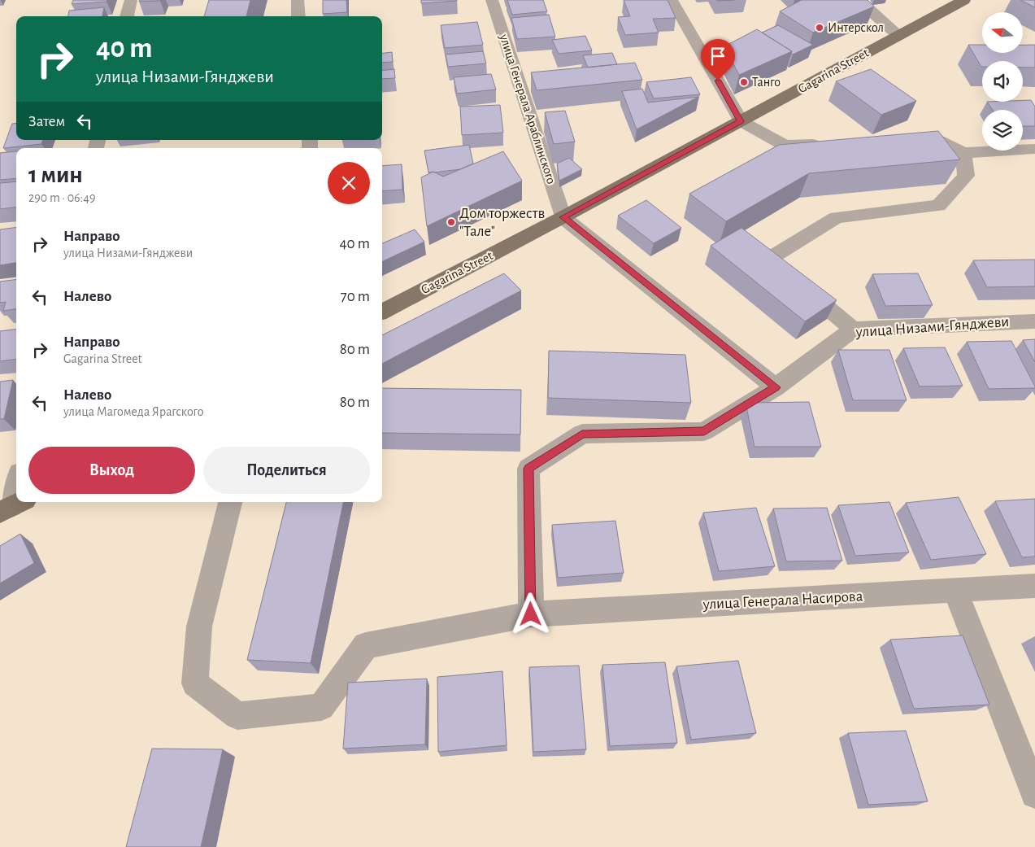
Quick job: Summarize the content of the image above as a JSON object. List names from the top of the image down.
{
  "streets": {
    "main road": ["Gagarina Street"],
    "street": ["улица Генерала Араблинского", "улица Низами-Гянджеви", "улица Генерала Насирова"]
  },
  "crossings": [
    ["Gagarina Street", "улица Генерала Араблинского"],
    ["улица Низами-Гянджеви", "улица Генерала Насирова"]
  ],
  "places": ["Интерскол", "Танго", "Дом торжеств \"Тале\""],
  "north": "left",
  "page": {
    "turn": ["40 m", "улица Низами-Гянджеви"],
    "then": "Затем",
    "heading": ["1 мин", "290 m · 06:49"],
    "list": [
      {
        "name": "Направо",
        "note": "улица Низами-Гянджеви",
        "value": "40 m"
      },
      {
        "name": "Налево",
        "value": "70 m"
      },
      {
        "name": "Направо",
        "note": "Gagarina Street",
        "value": "80 m"
      },
      {
        "name": "Налево",
        "note": "улица Магомеда Ярагского",
        "value": "80 m"
      }
    ],
    "buttons": ["Выход", "Поделиться"]
  }
}
